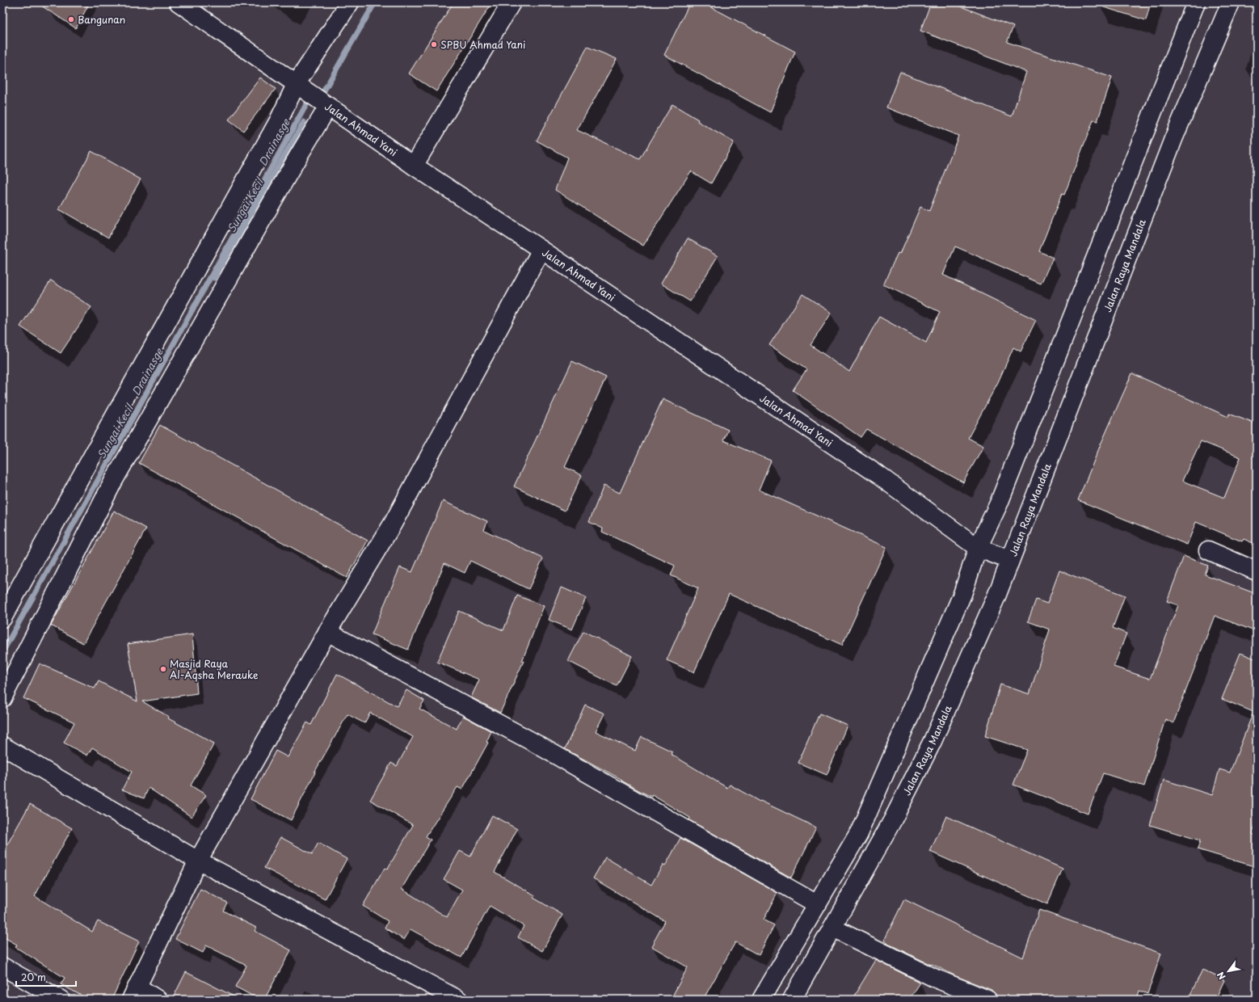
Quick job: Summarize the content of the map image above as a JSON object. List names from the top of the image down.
{
  "streets": {
    "main road": ["Jalan Ahmad Yani", "Jalan Raya Mandala"]
  },
  "crossings": [
    ["Jalan Ahmad Yani", "Jalan Raya Mandala"]
  ],
  "water": ["Drainasge", "Sungai Kecil"],
  "places": ["Bangunan", "SPBU Ahmad Yani", "Masjid Raya Al-Aqsha Merauke"],
  "scale_bar": "20 m",
  "north": "bottom left"
}
